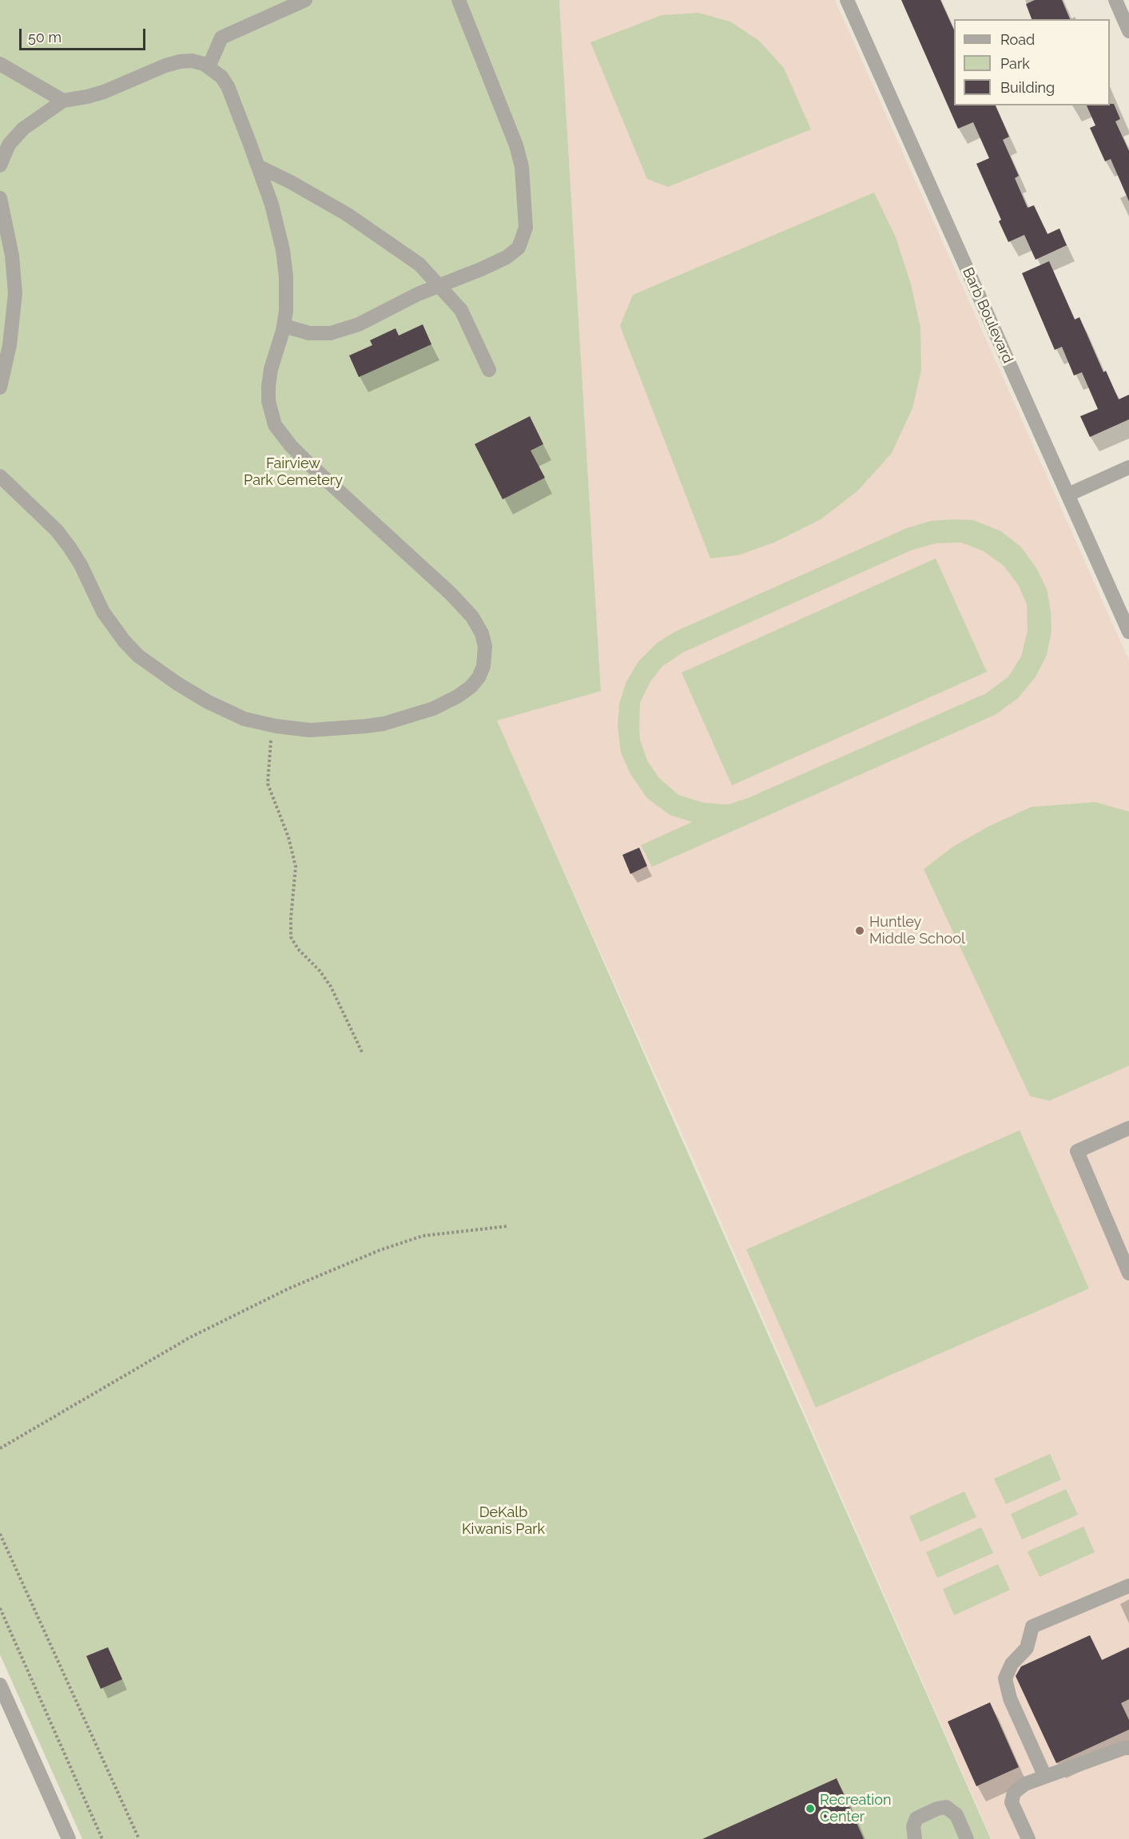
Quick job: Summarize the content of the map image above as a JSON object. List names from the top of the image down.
{
  "streets": {
    "street": ["Barb Boulevard"]
  },
  "parks": ["Fairview Park Cemetery", "DeKalb Kiwanis Park"],
  "places": ["Huntley Middle School", "Recreation Center"],
  "legend": ["Road", "Park", "Building"],
  "scale_bar": "50 m"
}
